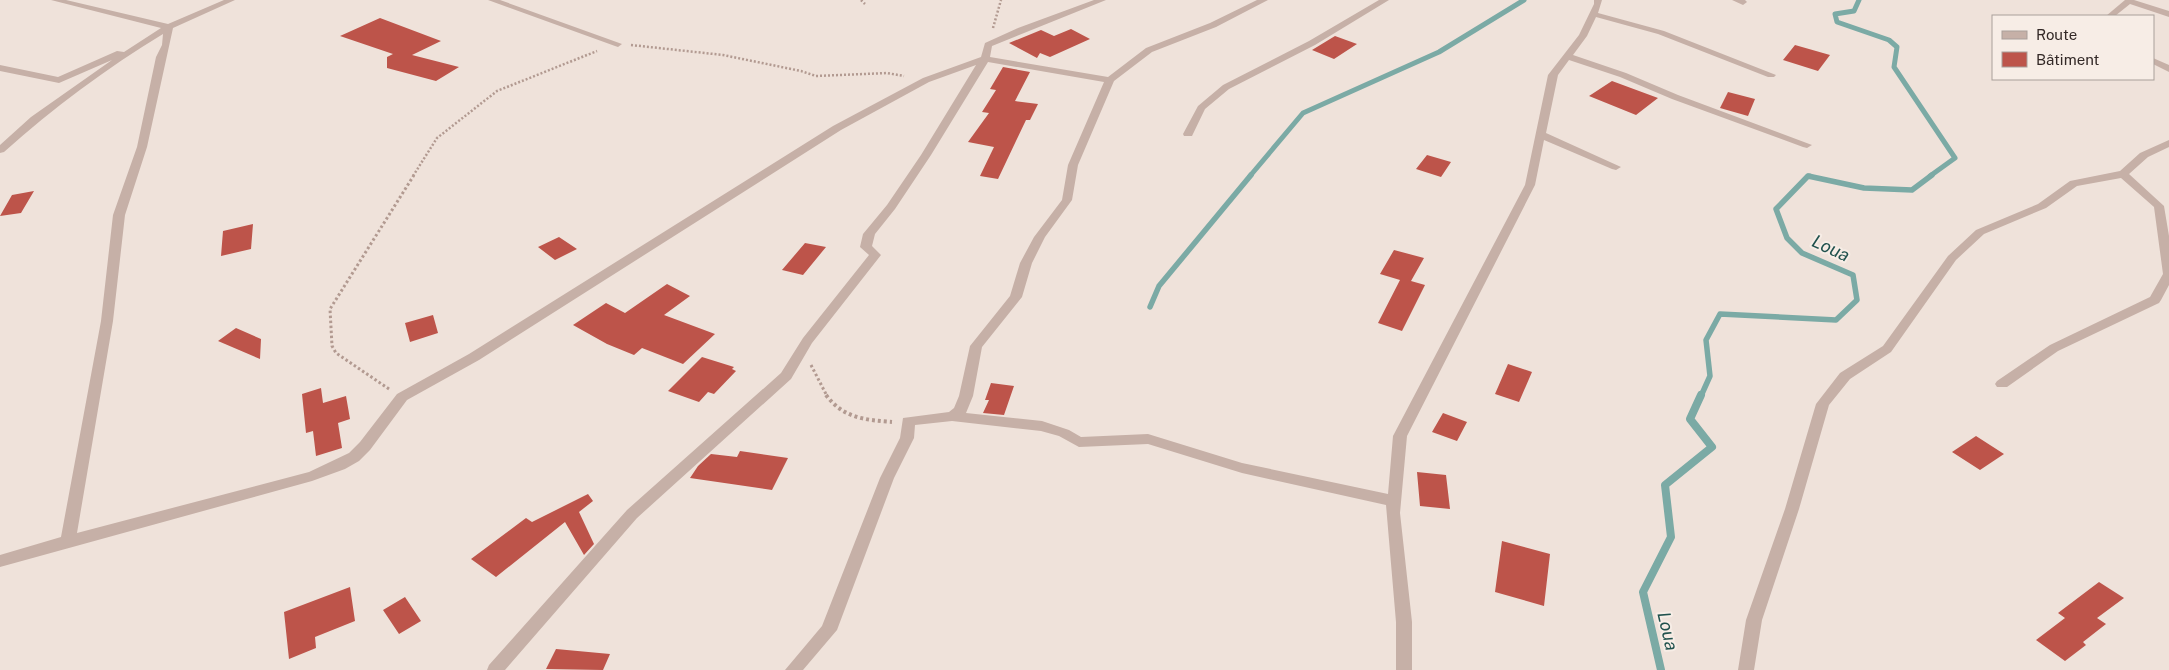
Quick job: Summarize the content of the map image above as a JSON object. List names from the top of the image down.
{
  "water": ["Loua"],
  "legend": ["Route", "Bâtiment"]
}
